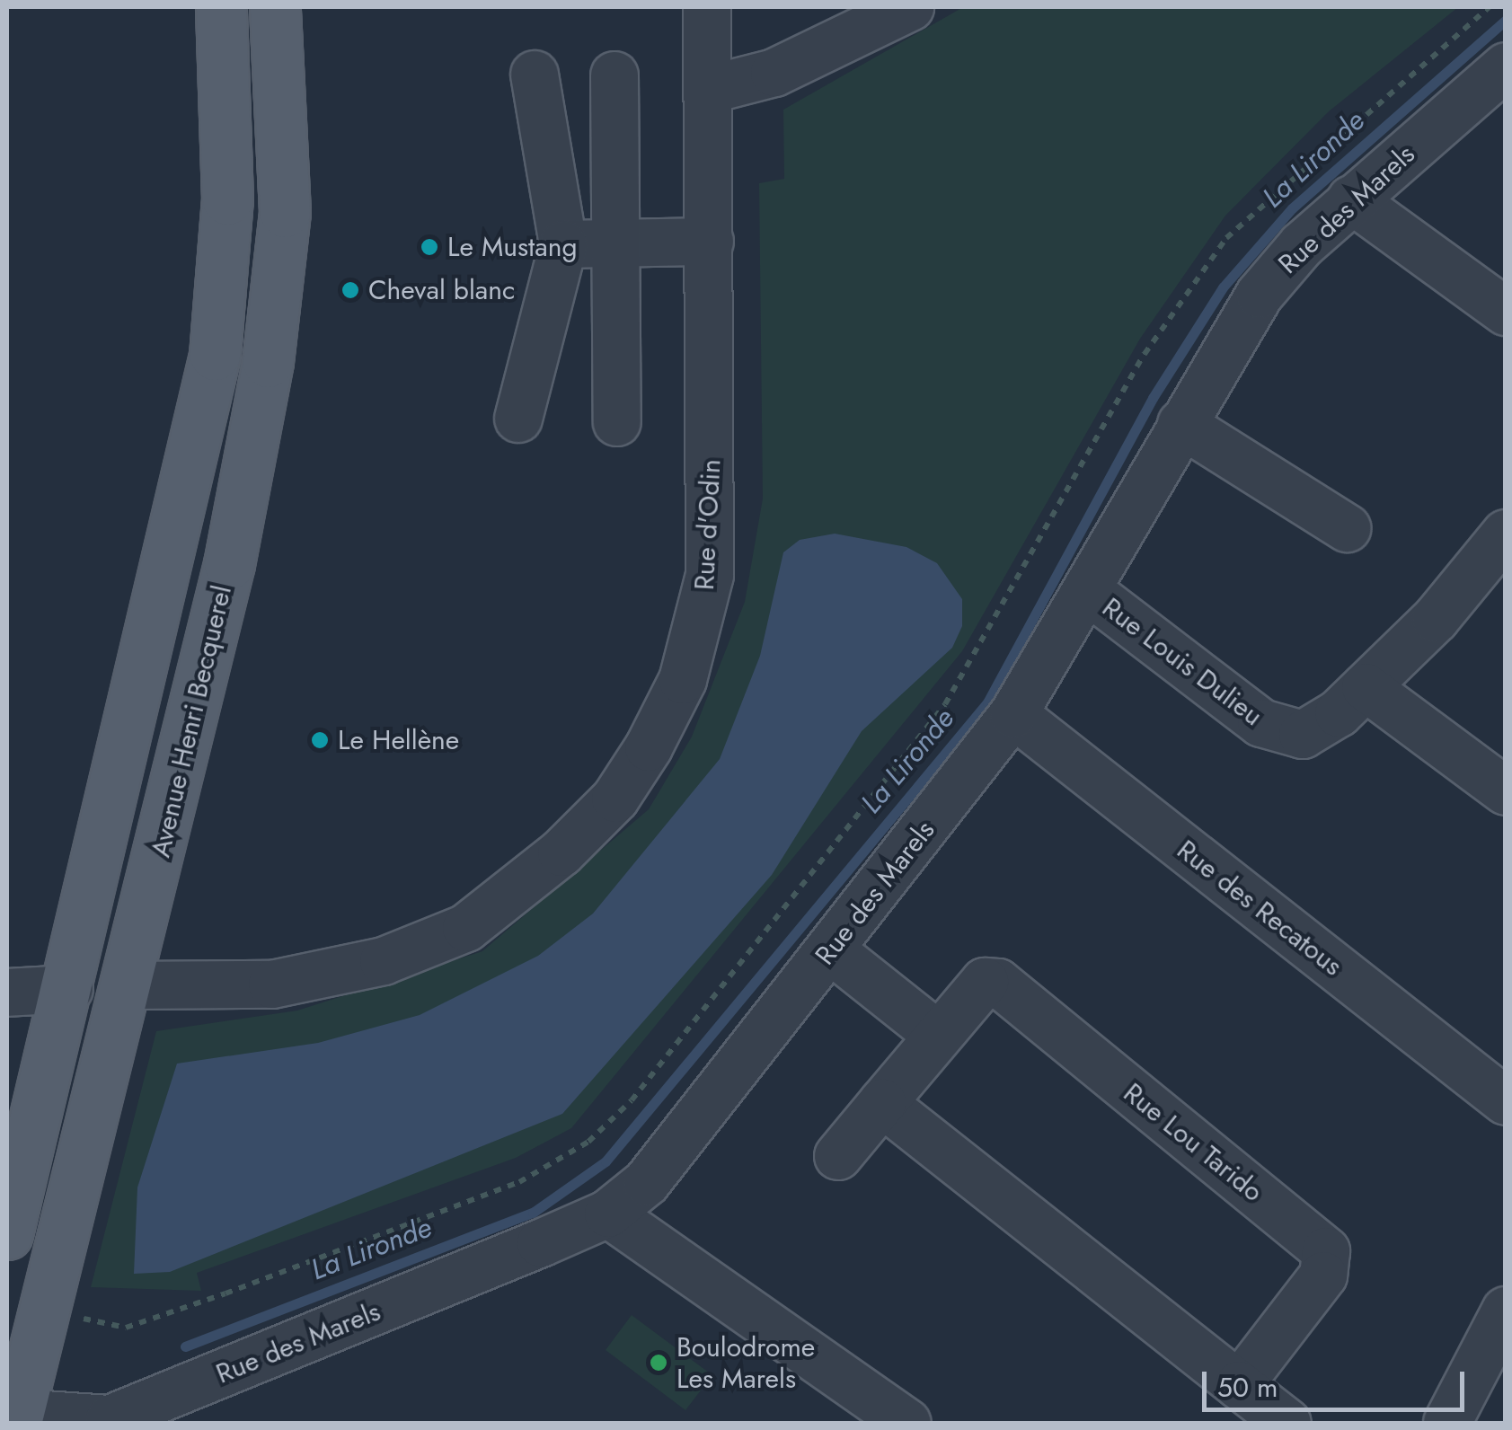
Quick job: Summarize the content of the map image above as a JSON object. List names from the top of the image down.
{
  "streets": {
    "main road": ["Avenue Henri Becquerel"],
    "street": [
      "Rue des Marels",
      "Rue d'Odin",
      "Rue Louis Dulieu",
      "Rue des Recatous",
      "Rue Lou Tarido"
    ]
  },
  "crossings": [
    ["Rue des Marels", "Rue Louis Dulieu"],
    ["Rue des Marels", "Avenue Henri Becquerel"],
    ["Rue des Marels", "Rue des Recatous"],
    ["Rue d'Odin", "Avenue Henri Becquerel"]
  ],
  "water": ["La Lironde"],
  "places": [
    "Le Mustang",
    "Cheval blanc",
    "Le Hellène",
    "Boulodrome Les Marels"
  ],
  "scale_bar": "50 m"
}
